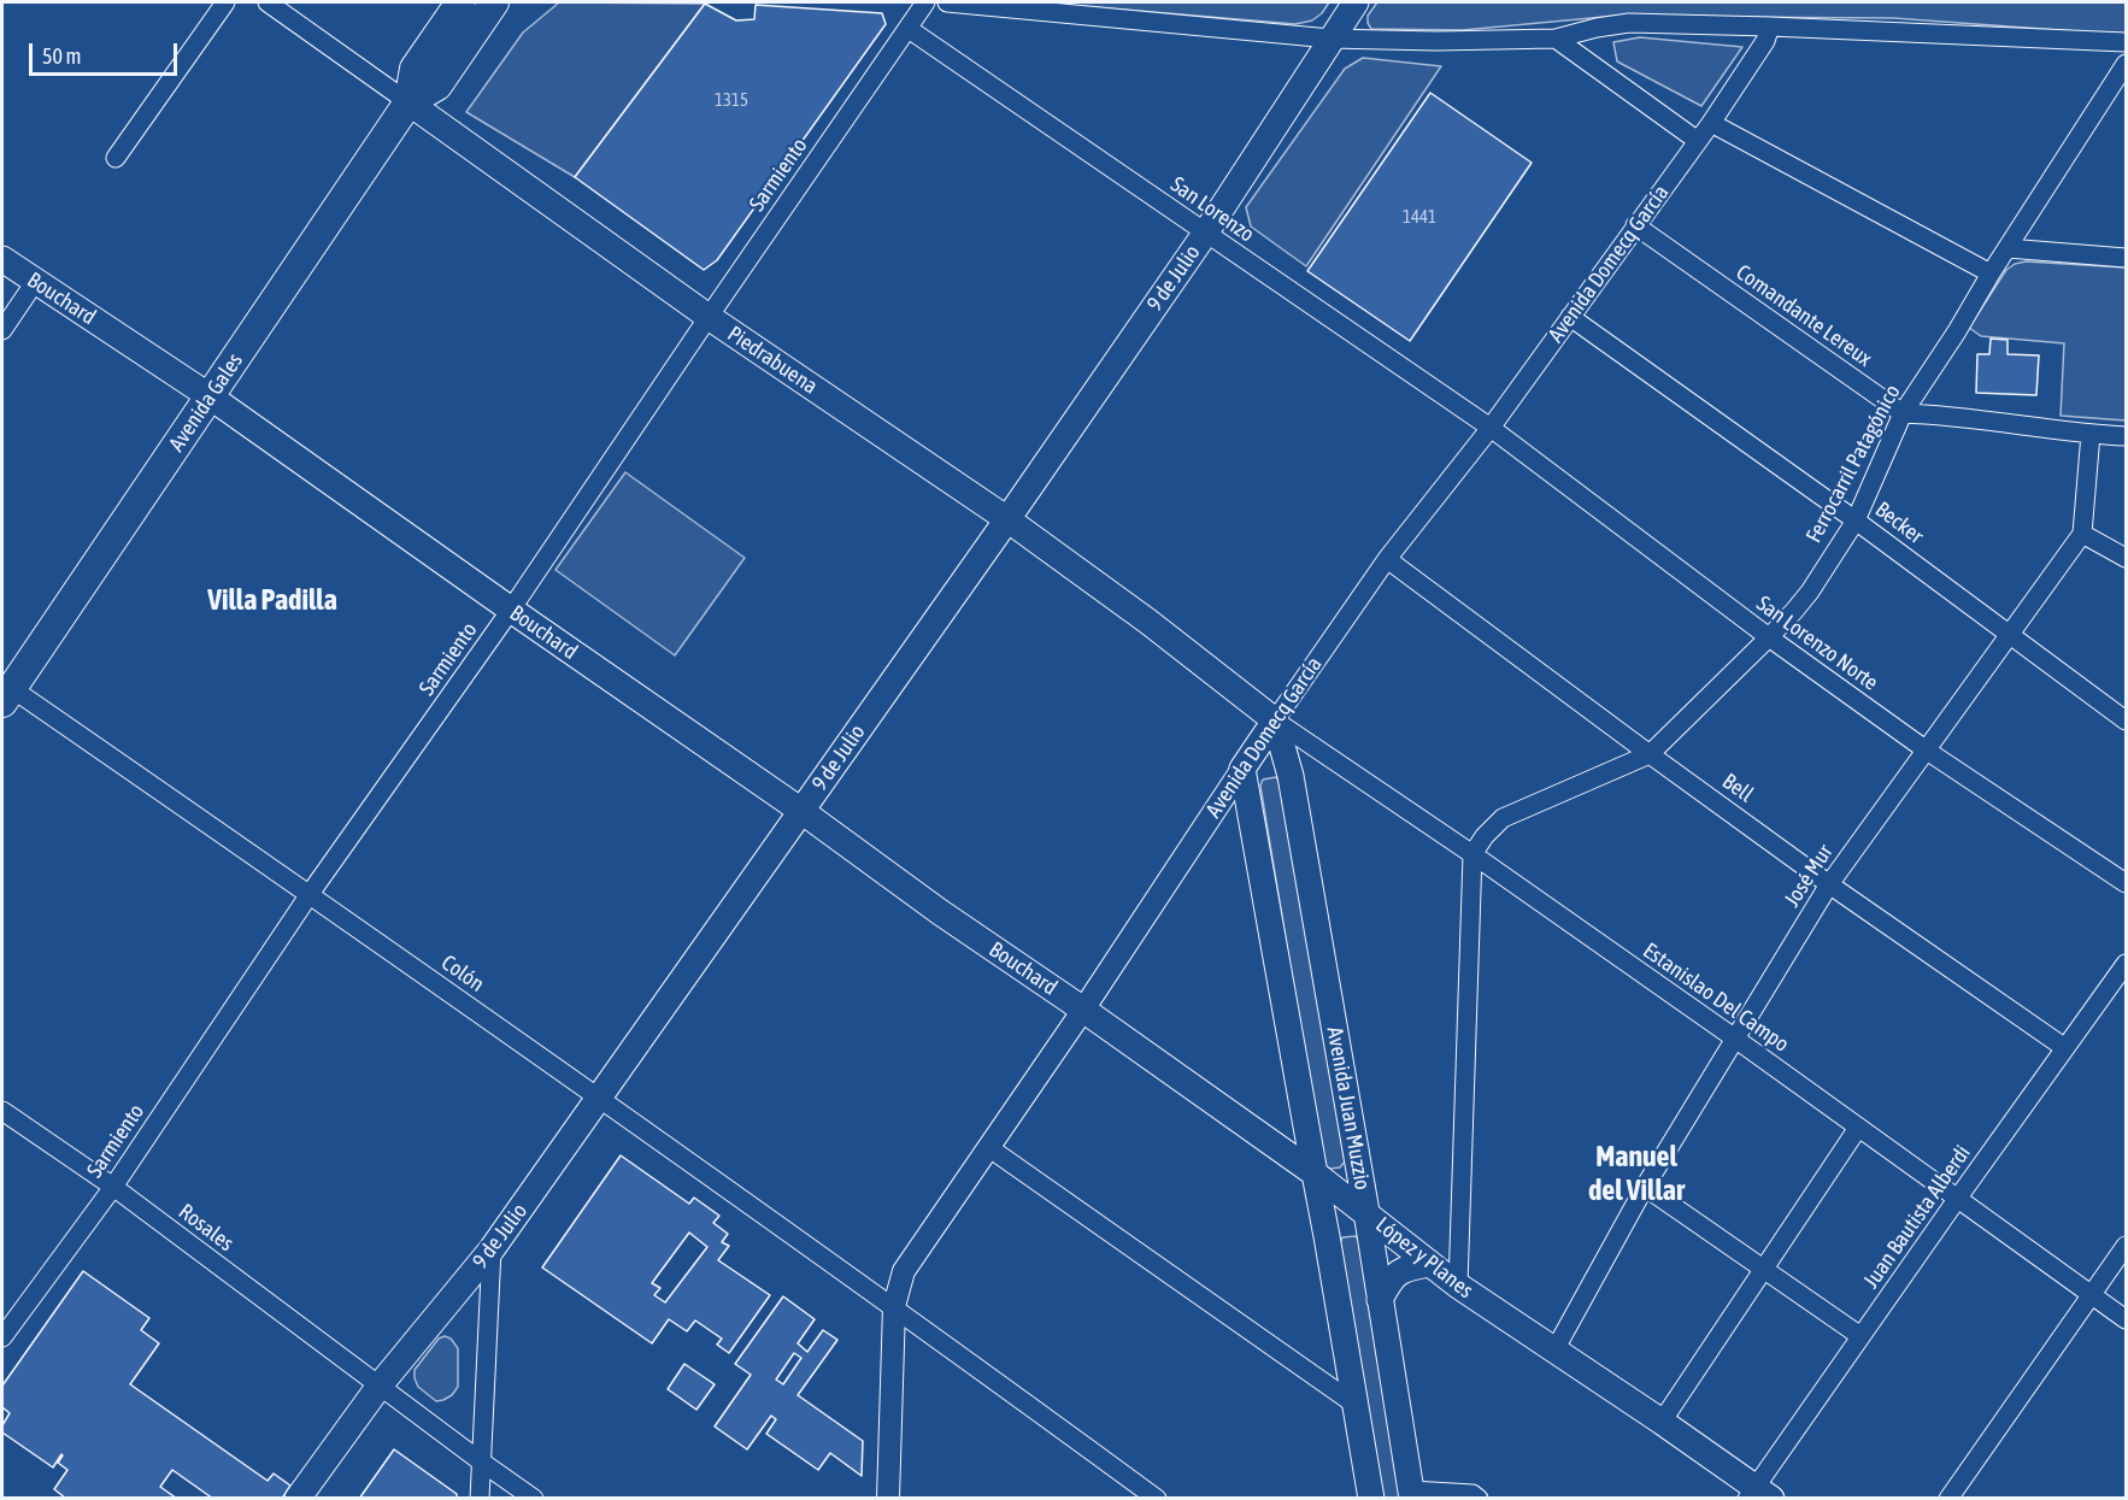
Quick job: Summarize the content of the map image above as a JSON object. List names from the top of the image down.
{
  "streets": {
    "main road": [
      "Avenida Domecq García",
      "9 de Julio",
      "Bouchard",
      "Piedrabuena",
      "Avenida Gales",
      "Avenida Juan Muzzio",
      "López y Planes"
    ],
    "street": [
      "Sarmiento",
      "San Lorenzo",
      "Comandante Lereux",
      "Ferrocarril Patagónico",
      "Becker",
      "San Lorenzo Norte",
      "Bell",
      "José Mur",
      "Colón",
      "Estanislao Del Campo",
      "Juan Bautista Alberdi",
      "Rosales"
    ]
  },
  "crossings": [
    ["Sarmiento", "San Lorenzo"],
    ["Sarmiento", "Bouchard"],
    ["Sarmiento", "Piedrabuena"],
    ["Sarmiento", "Colón"],
    ["Sarmiento", "Rosales"],
    ["San Lorenzo", "Avenida Domecq García"],
    ["San Lorenzo", "9 de Julio"],
    ["San Lorenzo", "San Lorenzo Norte"],
    ["Avenida Domecq García", "Bouchard"],
    ["Avenida Domecq García", "Comandante Lereux"],
    ["Avenida Domecq García", "Piedrabuena"],
    ["Avenida Domecq García", "Becker"],
    ["Avenida Domecq García", "San Lorenzo Norte"],
    ["Avenida Domecq García", "Bell"],
    ["Avenida Domecq García", "Colón"],
    ["Avenida Domecq García", "Estanislao Del Campo"],
    ["Avenida Domecq García", "Avenida Juan Muzzio"],
    ["Avenida Domecq García", "López y Planes"],
    ["9 de Julio", "Bouchard"],
    ["9 de Julio", "Piedrabuena"],
    ["9 de Julio", "Colón"],
    ["9 de Julio", "Rosales"],
    ["Bouchard", "Avenida Gales"],
    ["Bouchard", "López y Planes"],
    ["Comandante Lereux", "Ferrocarril Patagónico"],
    ["Piedrabuena", "Avenida Gales"],
    ["Piedrabuena", "Estanislao Del Campo"],
    ["Piedrabuena", "Avenida Juan Muzzio"],
    ["Avenida Gales", "Colón"],
    ["Ferrocarril Patagónico", "Becker"],
    ["Ferrocarril Patagónico", "San Lorenzo Norte"],
    ["Ferrocarril Patagónico", "Bell"],
    ["Ferrocarril Patagónico", "Estanislao Del Campo"],
    ["Becker", "José Mur"],
    ["San Lorenzo Norte", "José Mur"],
    ["Bell", "José Mur"],
    ["Bell", "Juan Bautista Alberdi"],
    ["José Mur", "Estanislao Del Campo"],
    ["José Mur", "López y Planes"],
    ["Estanislao Del Campo", "Avenida Juan Muzzio"],
    ["Estanislao Del Campo", "Juan Bautista Alberdi"],
    ["Avenida Juan Muzzio", "López y Planes"],
    ["Juan Bautista Alberdi", "López y Planes"]
  ],
  "districts": ["Villa Padilla", "Manuel del Villar"],
  "house_numbers": ["1315", "1441"],
  "scale_bar": "50 m"
}
